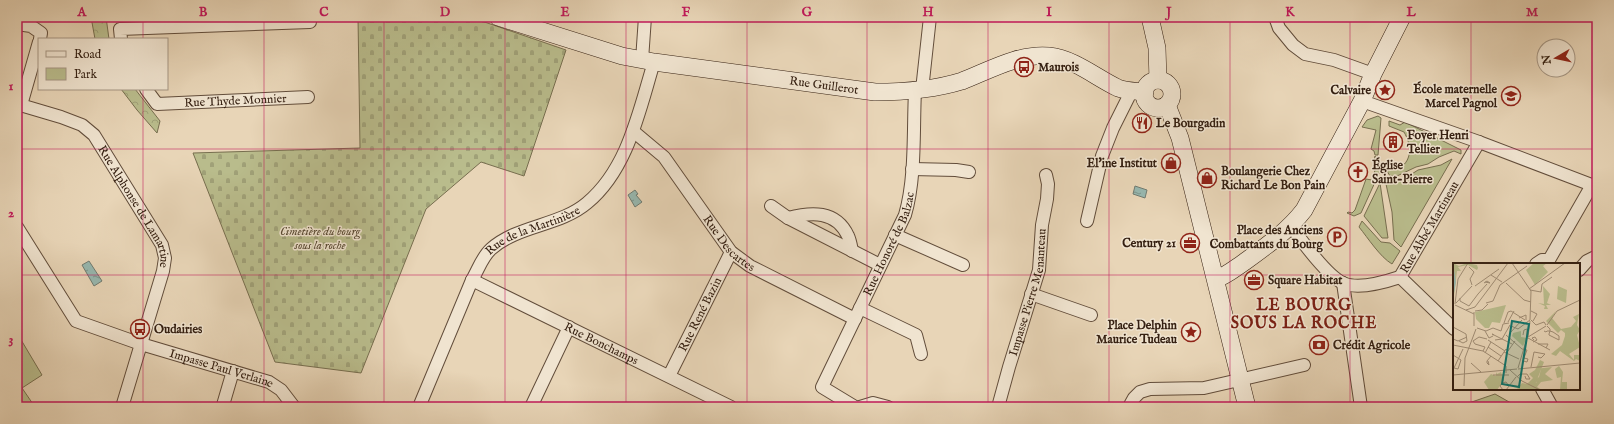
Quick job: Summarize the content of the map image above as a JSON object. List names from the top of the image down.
{
  "streets": {
    "street": [
      "Rue Guillerot",
      "Rue Thyde Monnier",
      "Rue Alphonse de Lamartine",
      "Rue Abbé Martineau",
      "Rue de la Martinière",
      "Rue Descartes",
      "Rue Honoré de Balzac",
      "Impasse Pierre Menanteau",
      "Rue René Bazin",
      "Rue Bonchamps",
      "Impasse Paul Verlaine"
    ]
  },
  "crossings": [
    ["Rue Guillerot", "Rue de la Martinière"],
    ["Rue Guillerot", "Rue Honoré de Balzac"],
    ["Rue Alphonse de Lamartine", "Impasse Paul Verlaine"],
    ["Rue de la Martinière", "Rue Descartes"],
    ["Rue de la Martinière", "Rue Bonchamps"],
    ["Rue Descartes", "Rue Honoré de Balzac"],
    ["Rue Descartes", "Rue René Bazin"],
    ["Rue René Bazin", "Rue Bonchamps"]
  ],
  "districts": ["LE BOURG SOUS LA ROCHE"],
  "parks": ["Cimetière du bourg sous la roche"],
  "places": {
    "bus stop": ["Maurois", "Oudairies"],
    "place": ["Calvaire", "Place Delphin Maurice Tudeau"],
    "school or university": ["École maternelle Marcel Pagnol"],
    "restaurant": ["Le Bourgadin"],
    "building": ["Foyer Henri Tellier"],
    "shop": ["El'ine Institut", "Boulangerie Chez Richard Le Bon Pain"],
    "church": ["Église Saint-Pierre"],
    "parking": ["Place des Anciens Combattants du Bourg"],
    "office": ["Century 21", "Square Habitat"],
    "bank": ["Crédit Agricole"]
  },
  "legend": ["Road", "Park"],
  "north": "left",
  "grid": {
    "columns": [
      "A",
      "B",
      "C",
      "D",
      "E",
      "F",
      "G",
      "H",
      "I",
      "J",
      "K",
      "L",
      "M"
    ],
    "rows": ["1", "2", "3"]
  }
}
